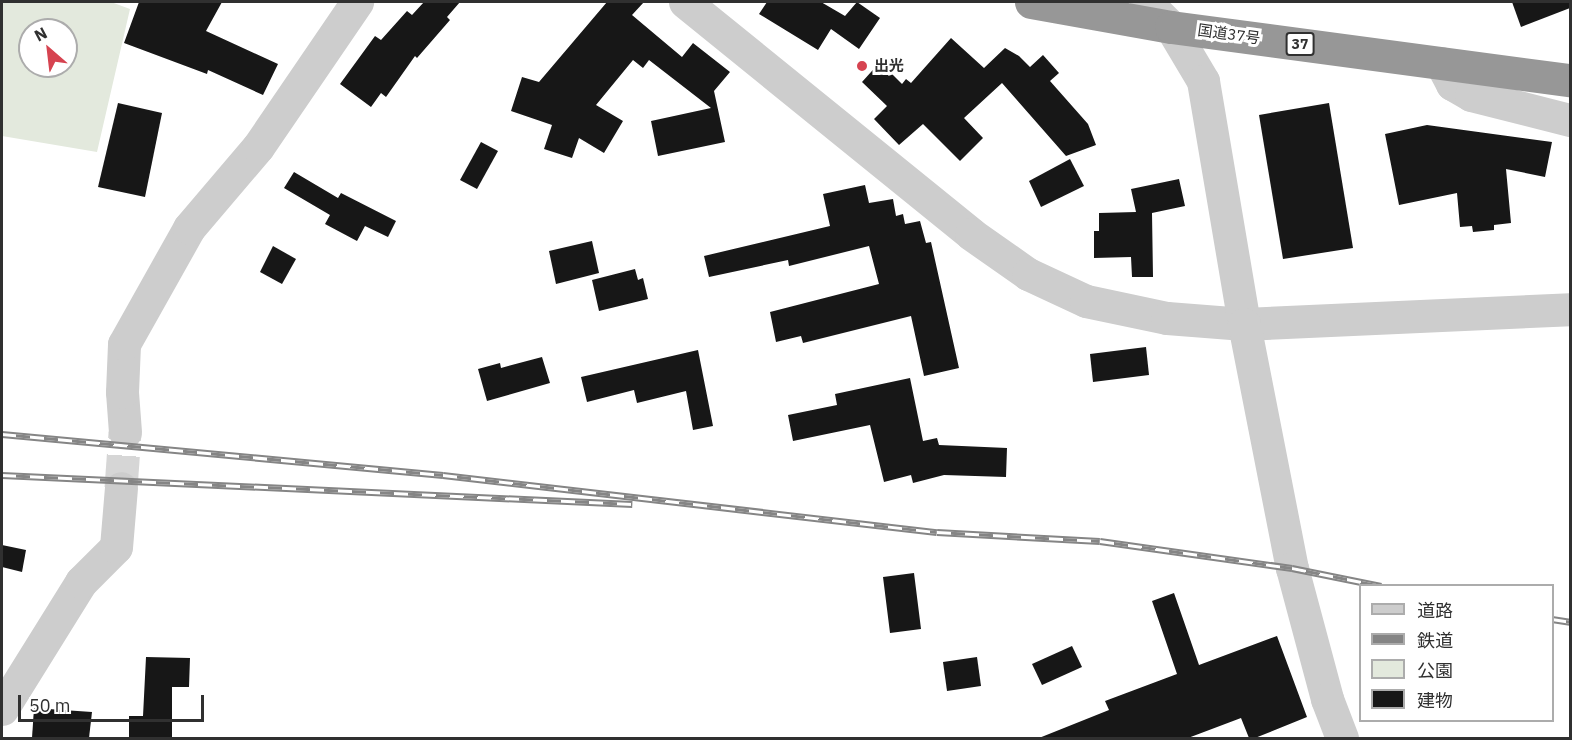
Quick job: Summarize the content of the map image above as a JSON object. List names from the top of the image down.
{
  "streets": {
    "highway": ["国道37号", "37"]
  },
  "places": ["出光"],
  "legend": [
    "道路",
    "鉄道",
    "公園",
    "建物"
  ],
  "scale_bar": "50 m",
  "north": "top left"
}
